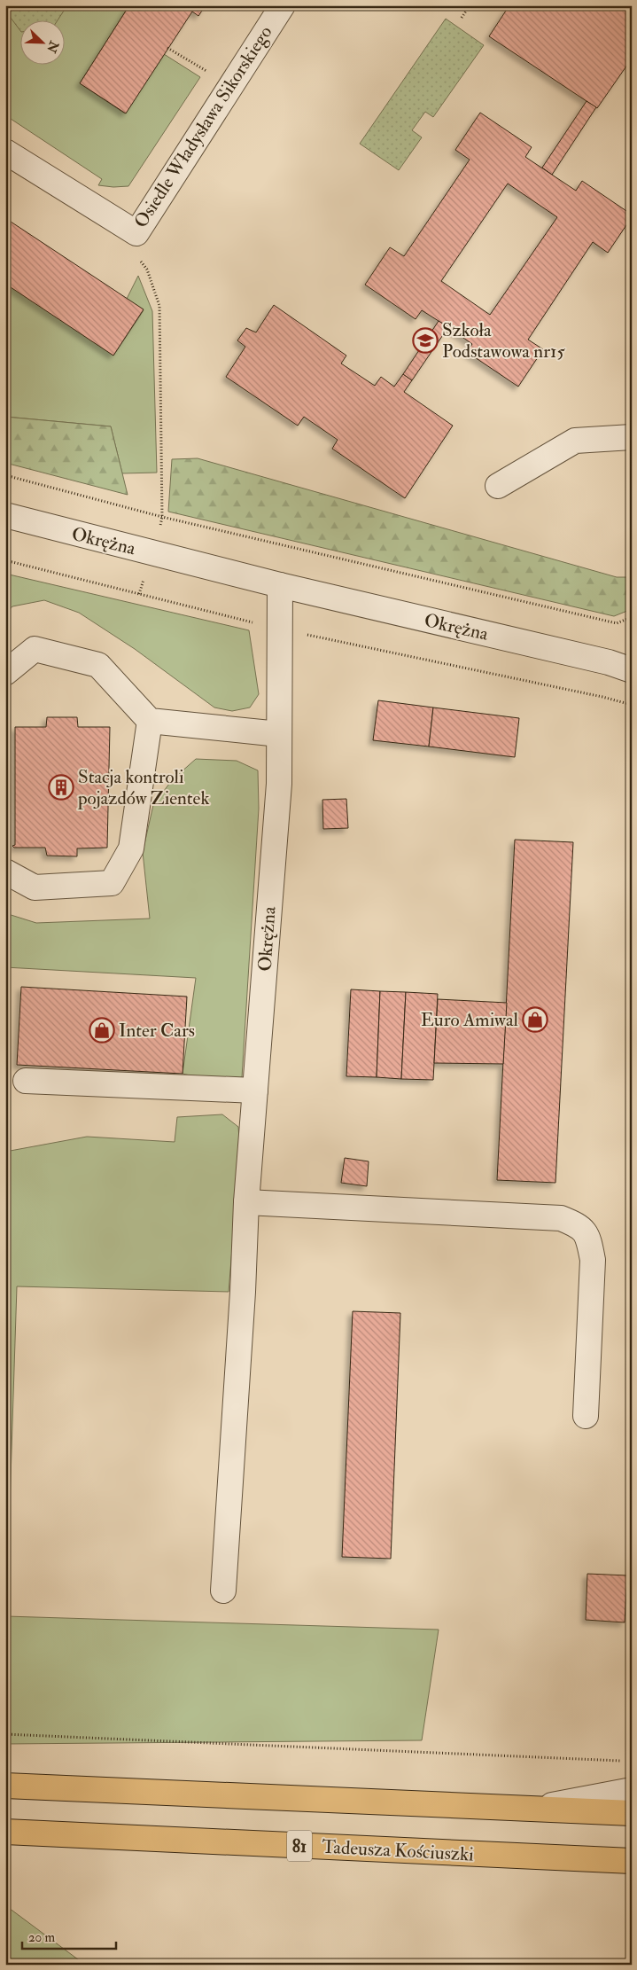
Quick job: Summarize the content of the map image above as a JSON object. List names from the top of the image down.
{
  "streets": {
    "main road": ["81", "Tadeusza Kościuszki"],
    "street": ["Osiedle Władysława Sikorskiego", "Okrężna"]
  },
  "places": {
    "school or university": ["Szkoła Podstawowa nr15"],
    "building": ["Stacja kontroli pojazdów Zientek"],
    "shop": ["Euro Amiwal", "Inter Cars"]
  },
  "scale_bar": "20 m",
  "north": "bottom right"
}
